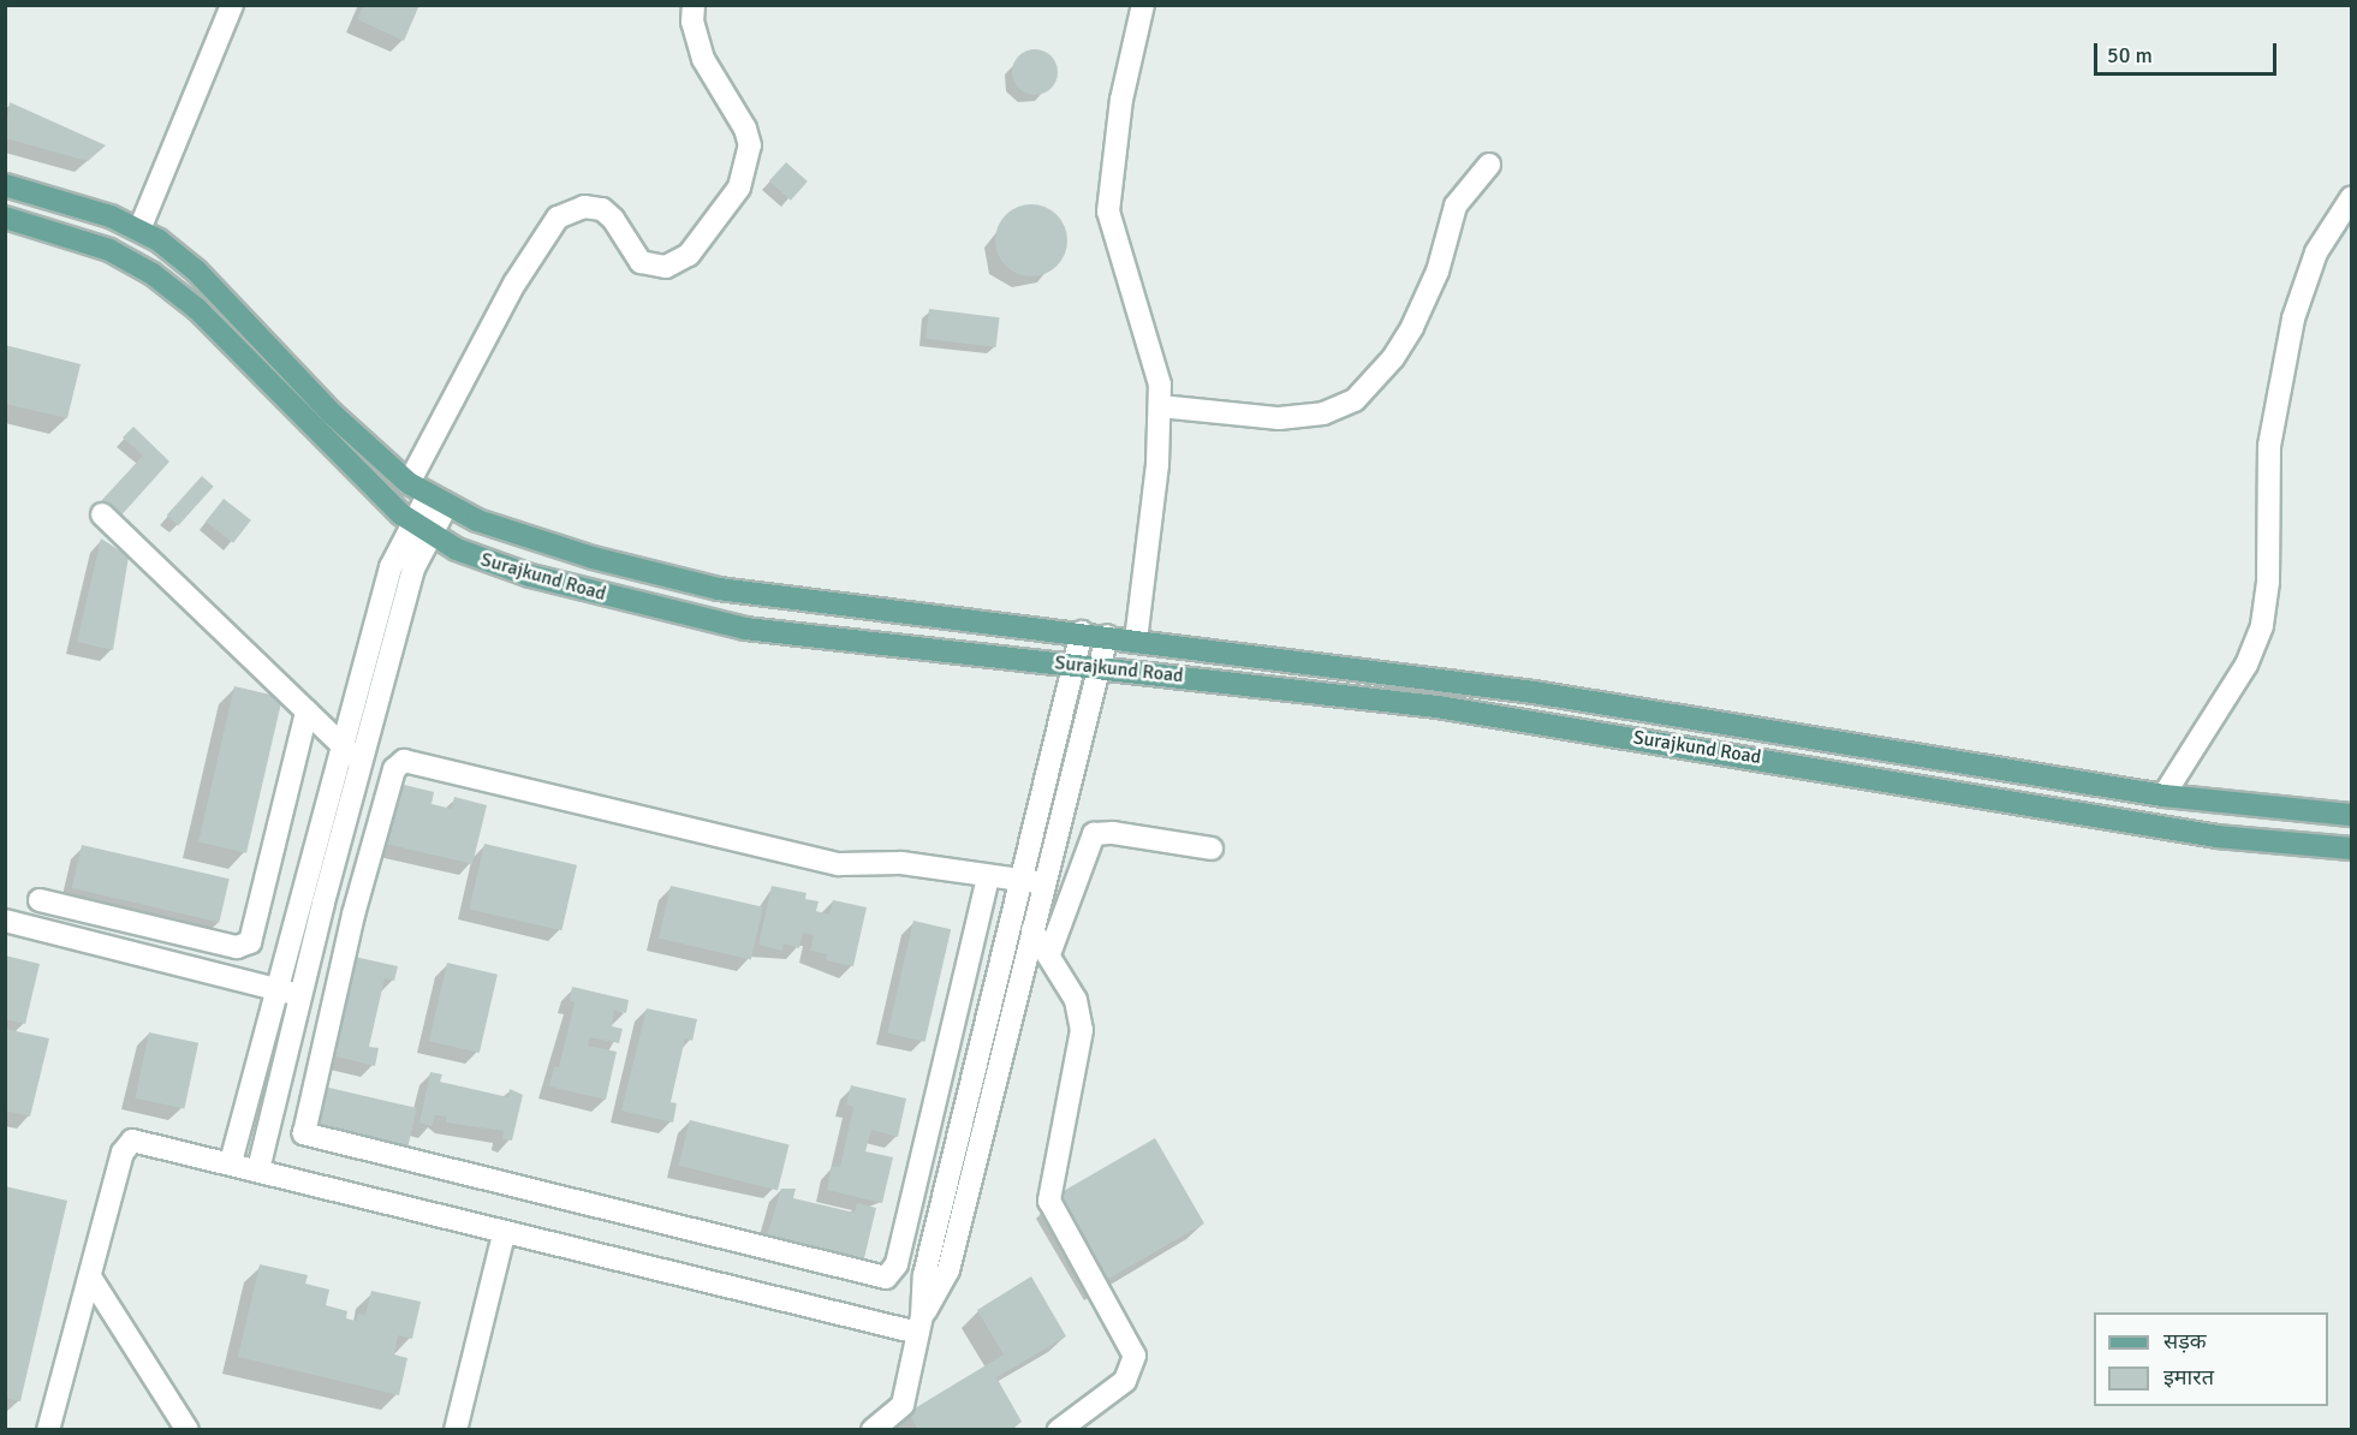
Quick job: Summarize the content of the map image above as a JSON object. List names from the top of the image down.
{
  "streets": {
    "main road": ["Surajkund Road"]
  },
  "legend": ["सड़क", "इमारत"],
  "scale_bar": "50 m"
}
